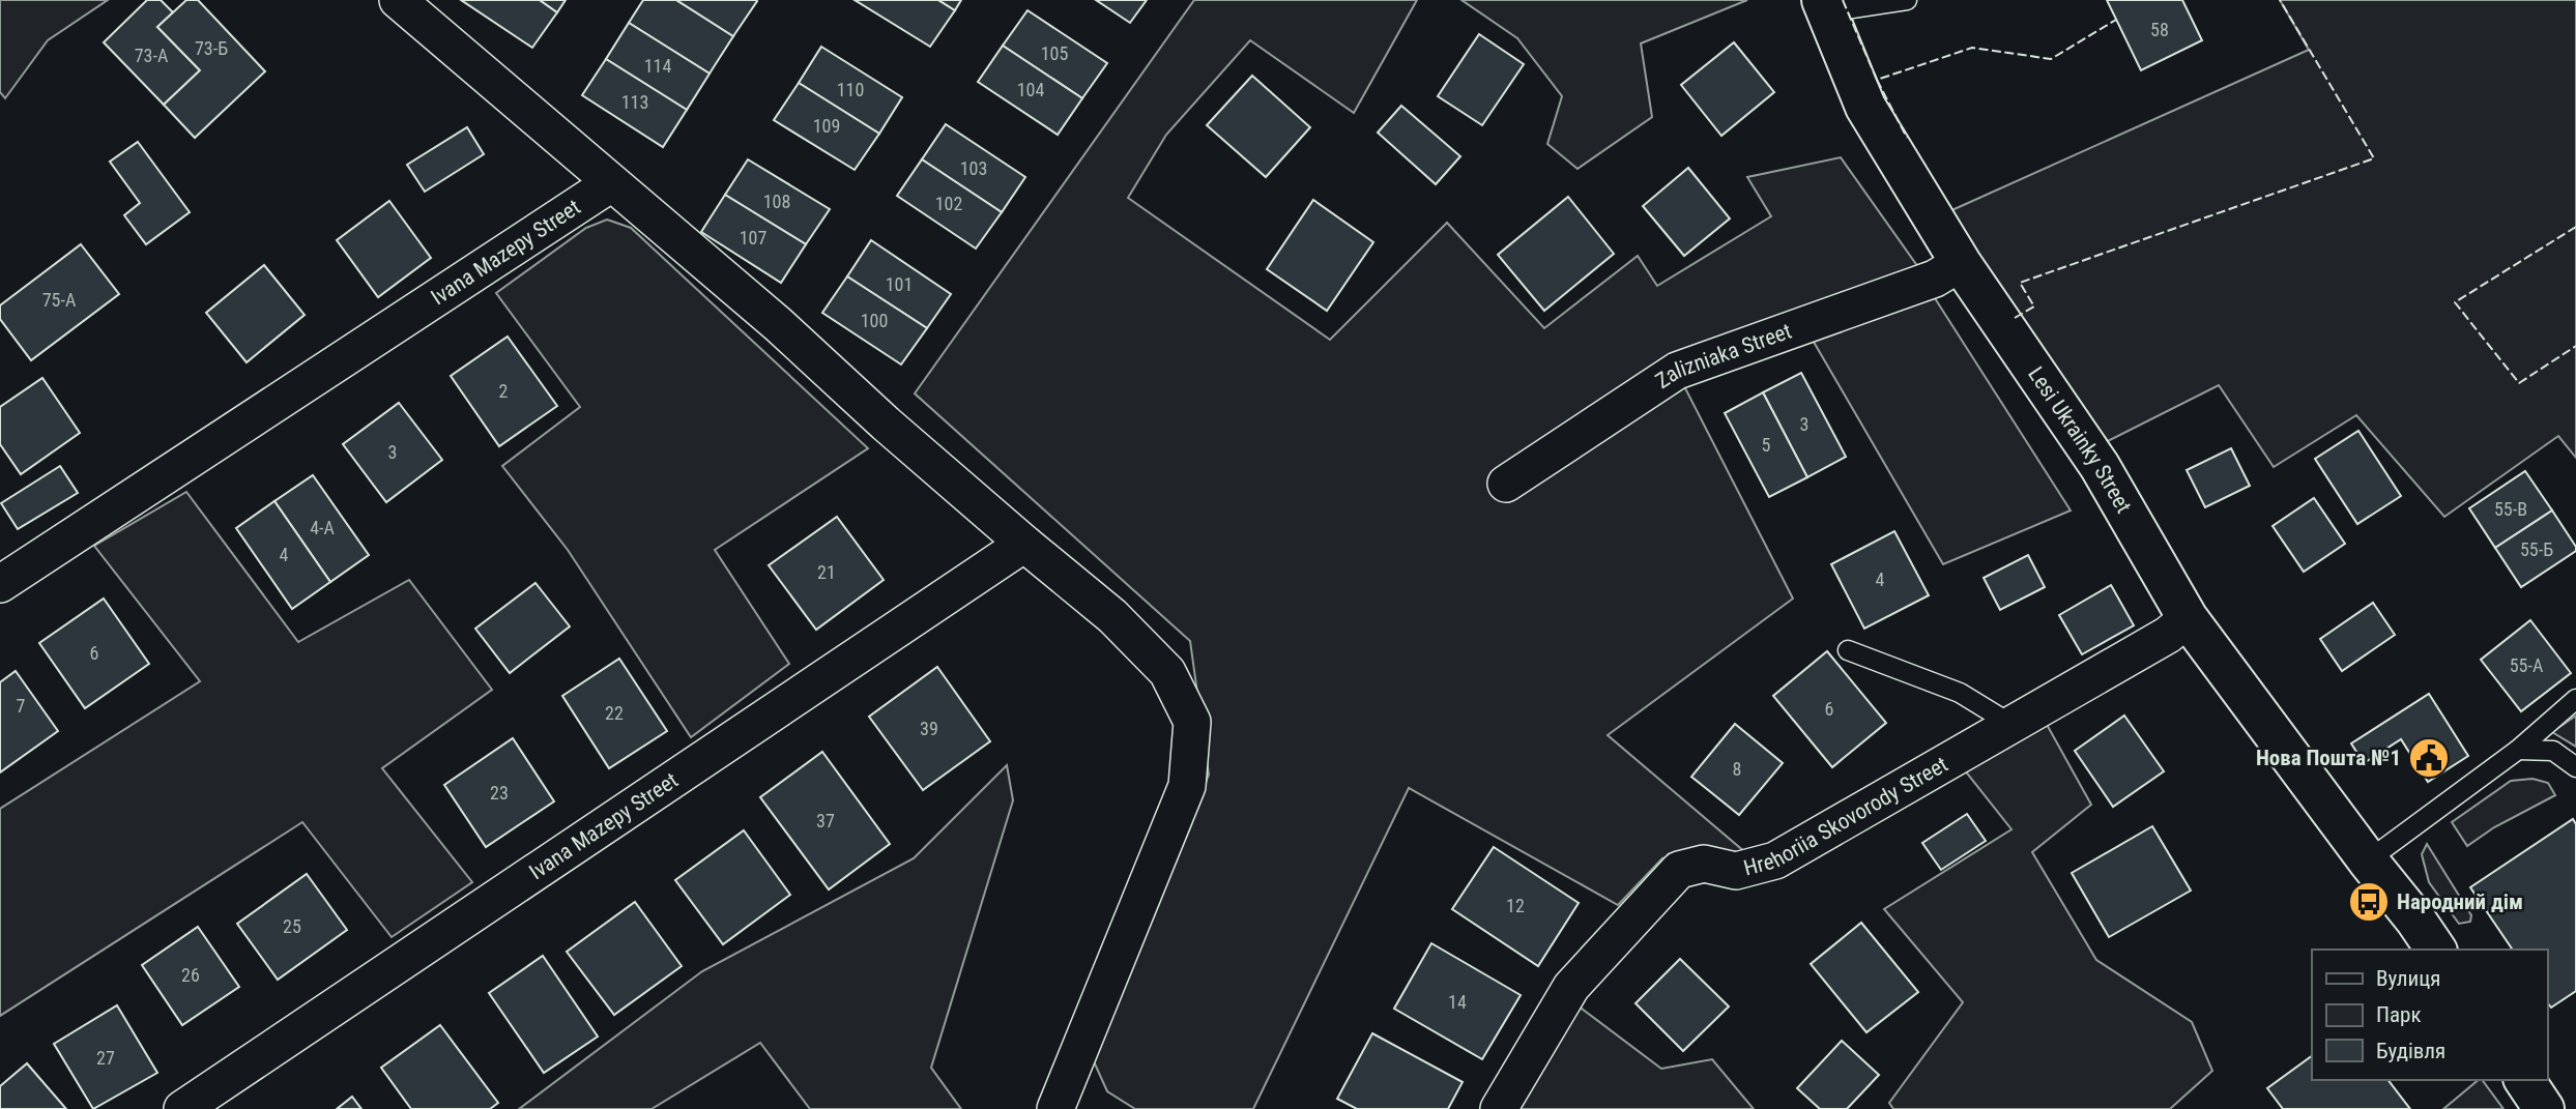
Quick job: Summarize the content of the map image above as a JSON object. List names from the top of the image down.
{
  "streets": {
    "main road": ["Lesi Ukrainky Street"],
    "street": ["Ivana Mazepy Street", "Zalizniaka Street", "Hrehoriia Skovorody Street"]
  },
  "crossings": [
    ["Zalizniaka Street", "Lesi Ukrainky Street"],
    ["Lesi Ukrainky Street", "Hrehoriia Skovorody Street"]
  ],
  "places": {
    "public building": ["Нова Пошта №1"],
    "bus stop": ["Народний дім"]
  },
  "house_numbers": [
    "58",
    "73-Б",
    "105",
    "73-А",
    "114",
    "110",
    "104",
    "113",
    "109",
    "103",
    "108",
    "102",
    "107",
    "101",
    "75-А",
    "100",
    "2",
    "3",
    "5",
    "3",
    "55-В",
    "4-А",
    "55-Б",
    "4",
    "21",
    "4",
    "6",
    "55-А",
    "7",
    "6",
    "22",
    "39",
    "8",
    "23",
    "37",
    "12",
    "25",
    "26",
    "14",
    "27"
  ],
  "legend": ["Вулиця", "Парк", "Будівля"]
}
